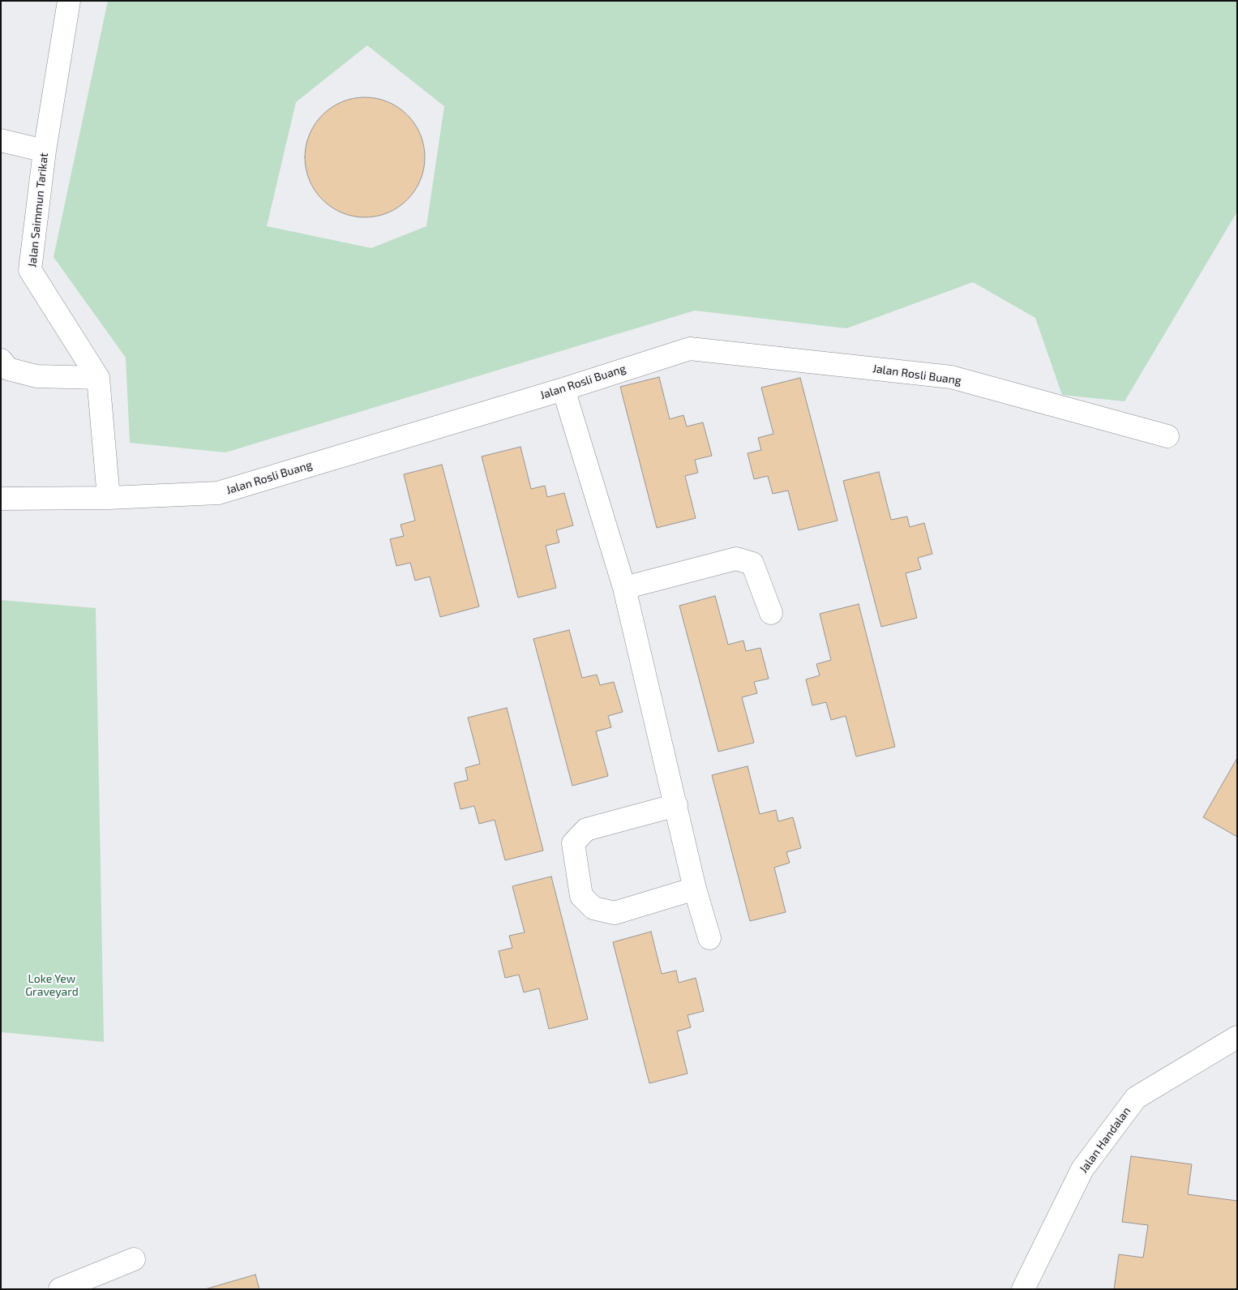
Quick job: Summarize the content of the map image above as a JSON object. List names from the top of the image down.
{
  "streets": {
    "street": ["Jalan Saimmun Tarikat", "Jalan Rosli Buang", "Jalan Handalan"]
  },
  "crossings": [
    ["Jalan Saimmun Tarikat", "Jalan Rosli Buang"]
  ],
  "parks": ["Loke Yew Graveyard"]
}
